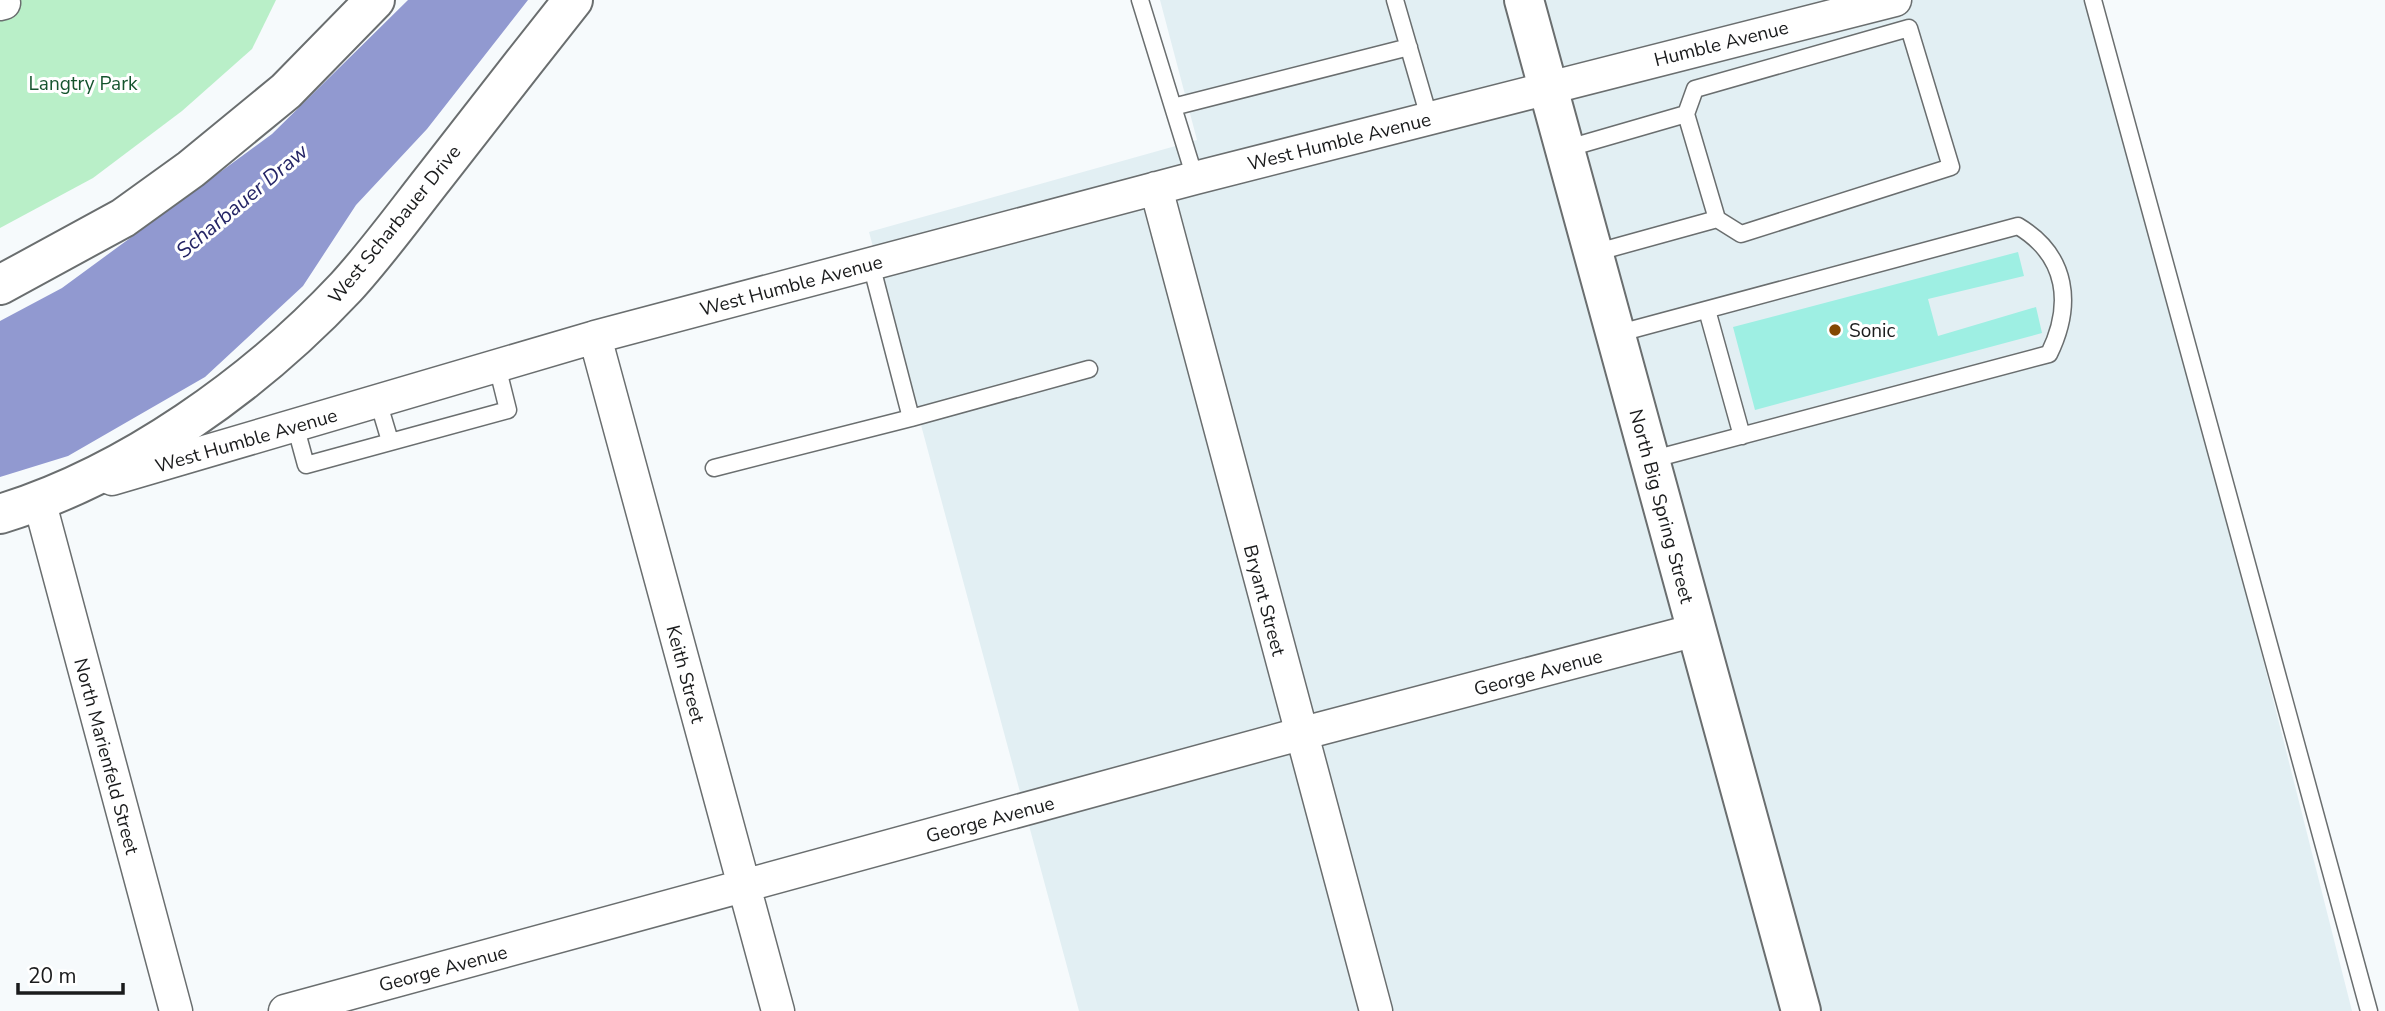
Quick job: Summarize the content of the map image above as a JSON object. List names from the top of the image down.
{
  "streets": {
    "main road": ["West Scharbauer Drive", "North Big Spring Street"],
    "street": [
      "Humble Avenue",
      "West Humble Avenue",
      "Bryant Street",
      "George Avenue",
      "Keith Street",
      "North Marienfeld Street"
    ]
  },
  "crossings": [
    ["Humble Avenue", "West Humble Avenue"],
    ["Humble Avenue", "North Big Spring Street"],
    ["West Humble Avenue", "West Scharbauer Drive"],
    ["West Humble Avenue", "North Big Spring Street"],
    ["West Humble Avenue", "Bryant Street"],
    ["West Humble Avenue", "Keith Street"],
    ["West Humble Avenue", "North Marienfeld Street"],
    ["West Scharbauer Drive", "North Marienfeld Street"],
    ["North Big Spring Street", "George Avenue"],
    ["Bryant Street", "George Avenue"],
    ["George Avenue", "Keith Street"]
  ],
  "water": ["Scharbauer Draw"],
  "parks": ["Langtry Park"],
  "places": ["Sonic"],
  "scale_bar": "20 m"
}
